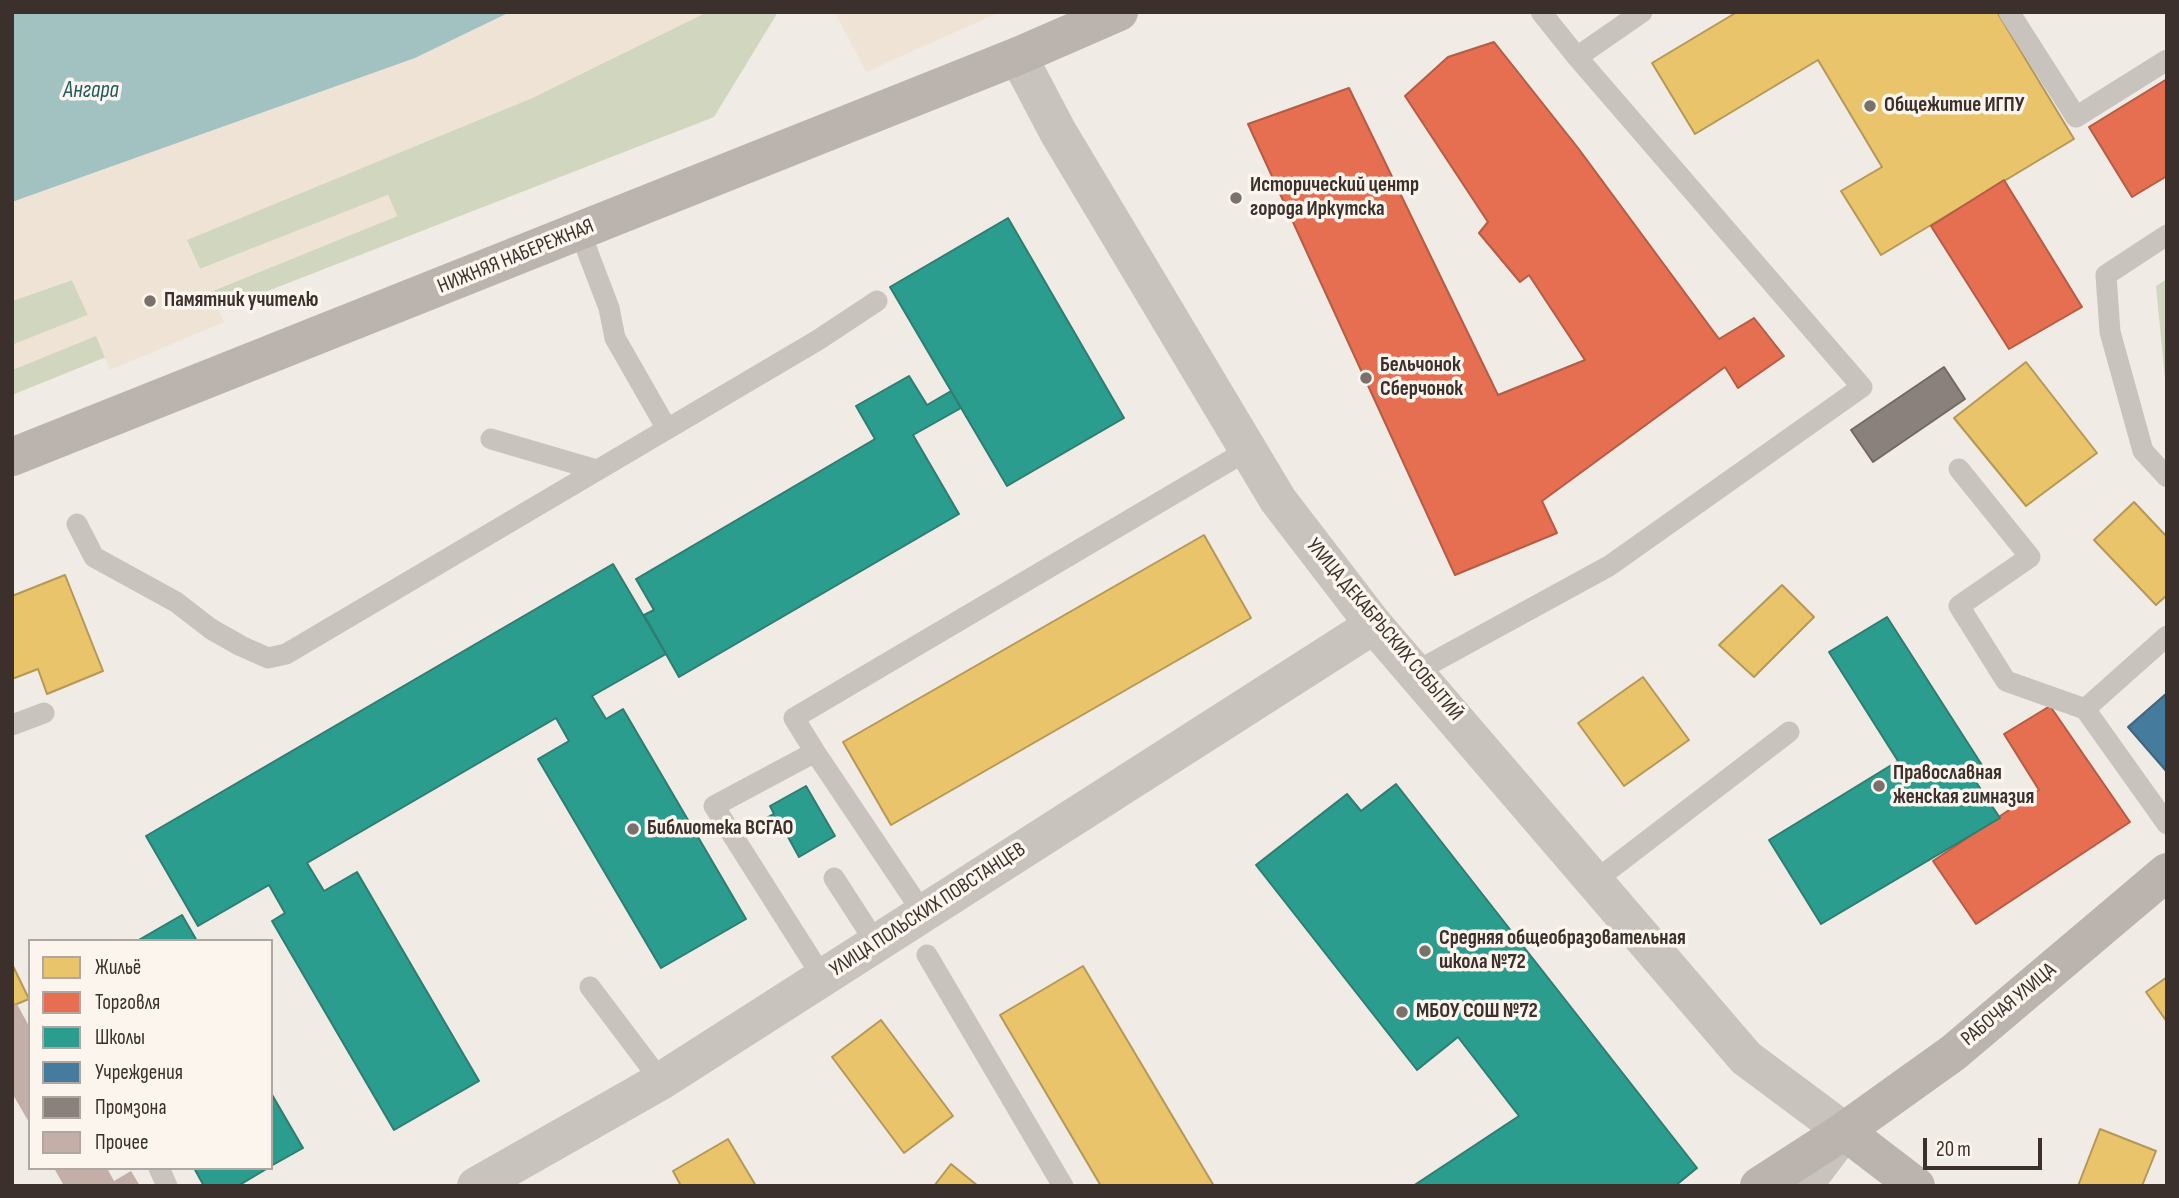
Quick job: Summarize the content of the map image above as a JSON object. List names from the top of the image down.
{
  "streets": {
    "main road": ["НИЖНЯЯ НАБЕРЕЖНАЯ", "РАБОЧАЯ УЛИЦА"],
    "street": ["УЛИЦА ДЕКАБРЬСКИХ СОБЫТИЙ", "УЛИЦА ПОЛЬСКИХ ПОВСТАНЦЕВ"]
  },
  "crossings": [
    ["НИЖНЯЯ НАБЕРЕЖНАЯ", "УЛИЦА ДЕКАБРЬСКИХ СОБЫТИЙ"],
    ["УЛИЦА ДЕКАБРЬСКИХ СОБЫТИЙ", "УЛИЦА ПОЛЬСКИХ ПОВСТАНЦЕВ"],
    ["УЛИЦА ДЕКАБРЬСКИХ СОБЫТИЙ", "РАБОЧАЯ УЛИЦА"]
  ],
  "water": ["Ангара"],
  "places": [
    "Общежитие ИГПУ",
    "Исторический центр города Иркутска",
    "Памятник учителю",
    "Бельчонок Сберчонок",
    "Православная женская гимназия",
    "Библиотека ВСГАО",
    "Средняя общеобразовательная школа №72",
    "МБОУ СОШ №72"
  ],
  "legend": [
    "Жильё",
    "Торговля",
    "Школы",
    "Учреждения",
    "Промзона",
    "Прочее"
  ],
  "scale_bar": "20 m"
}
